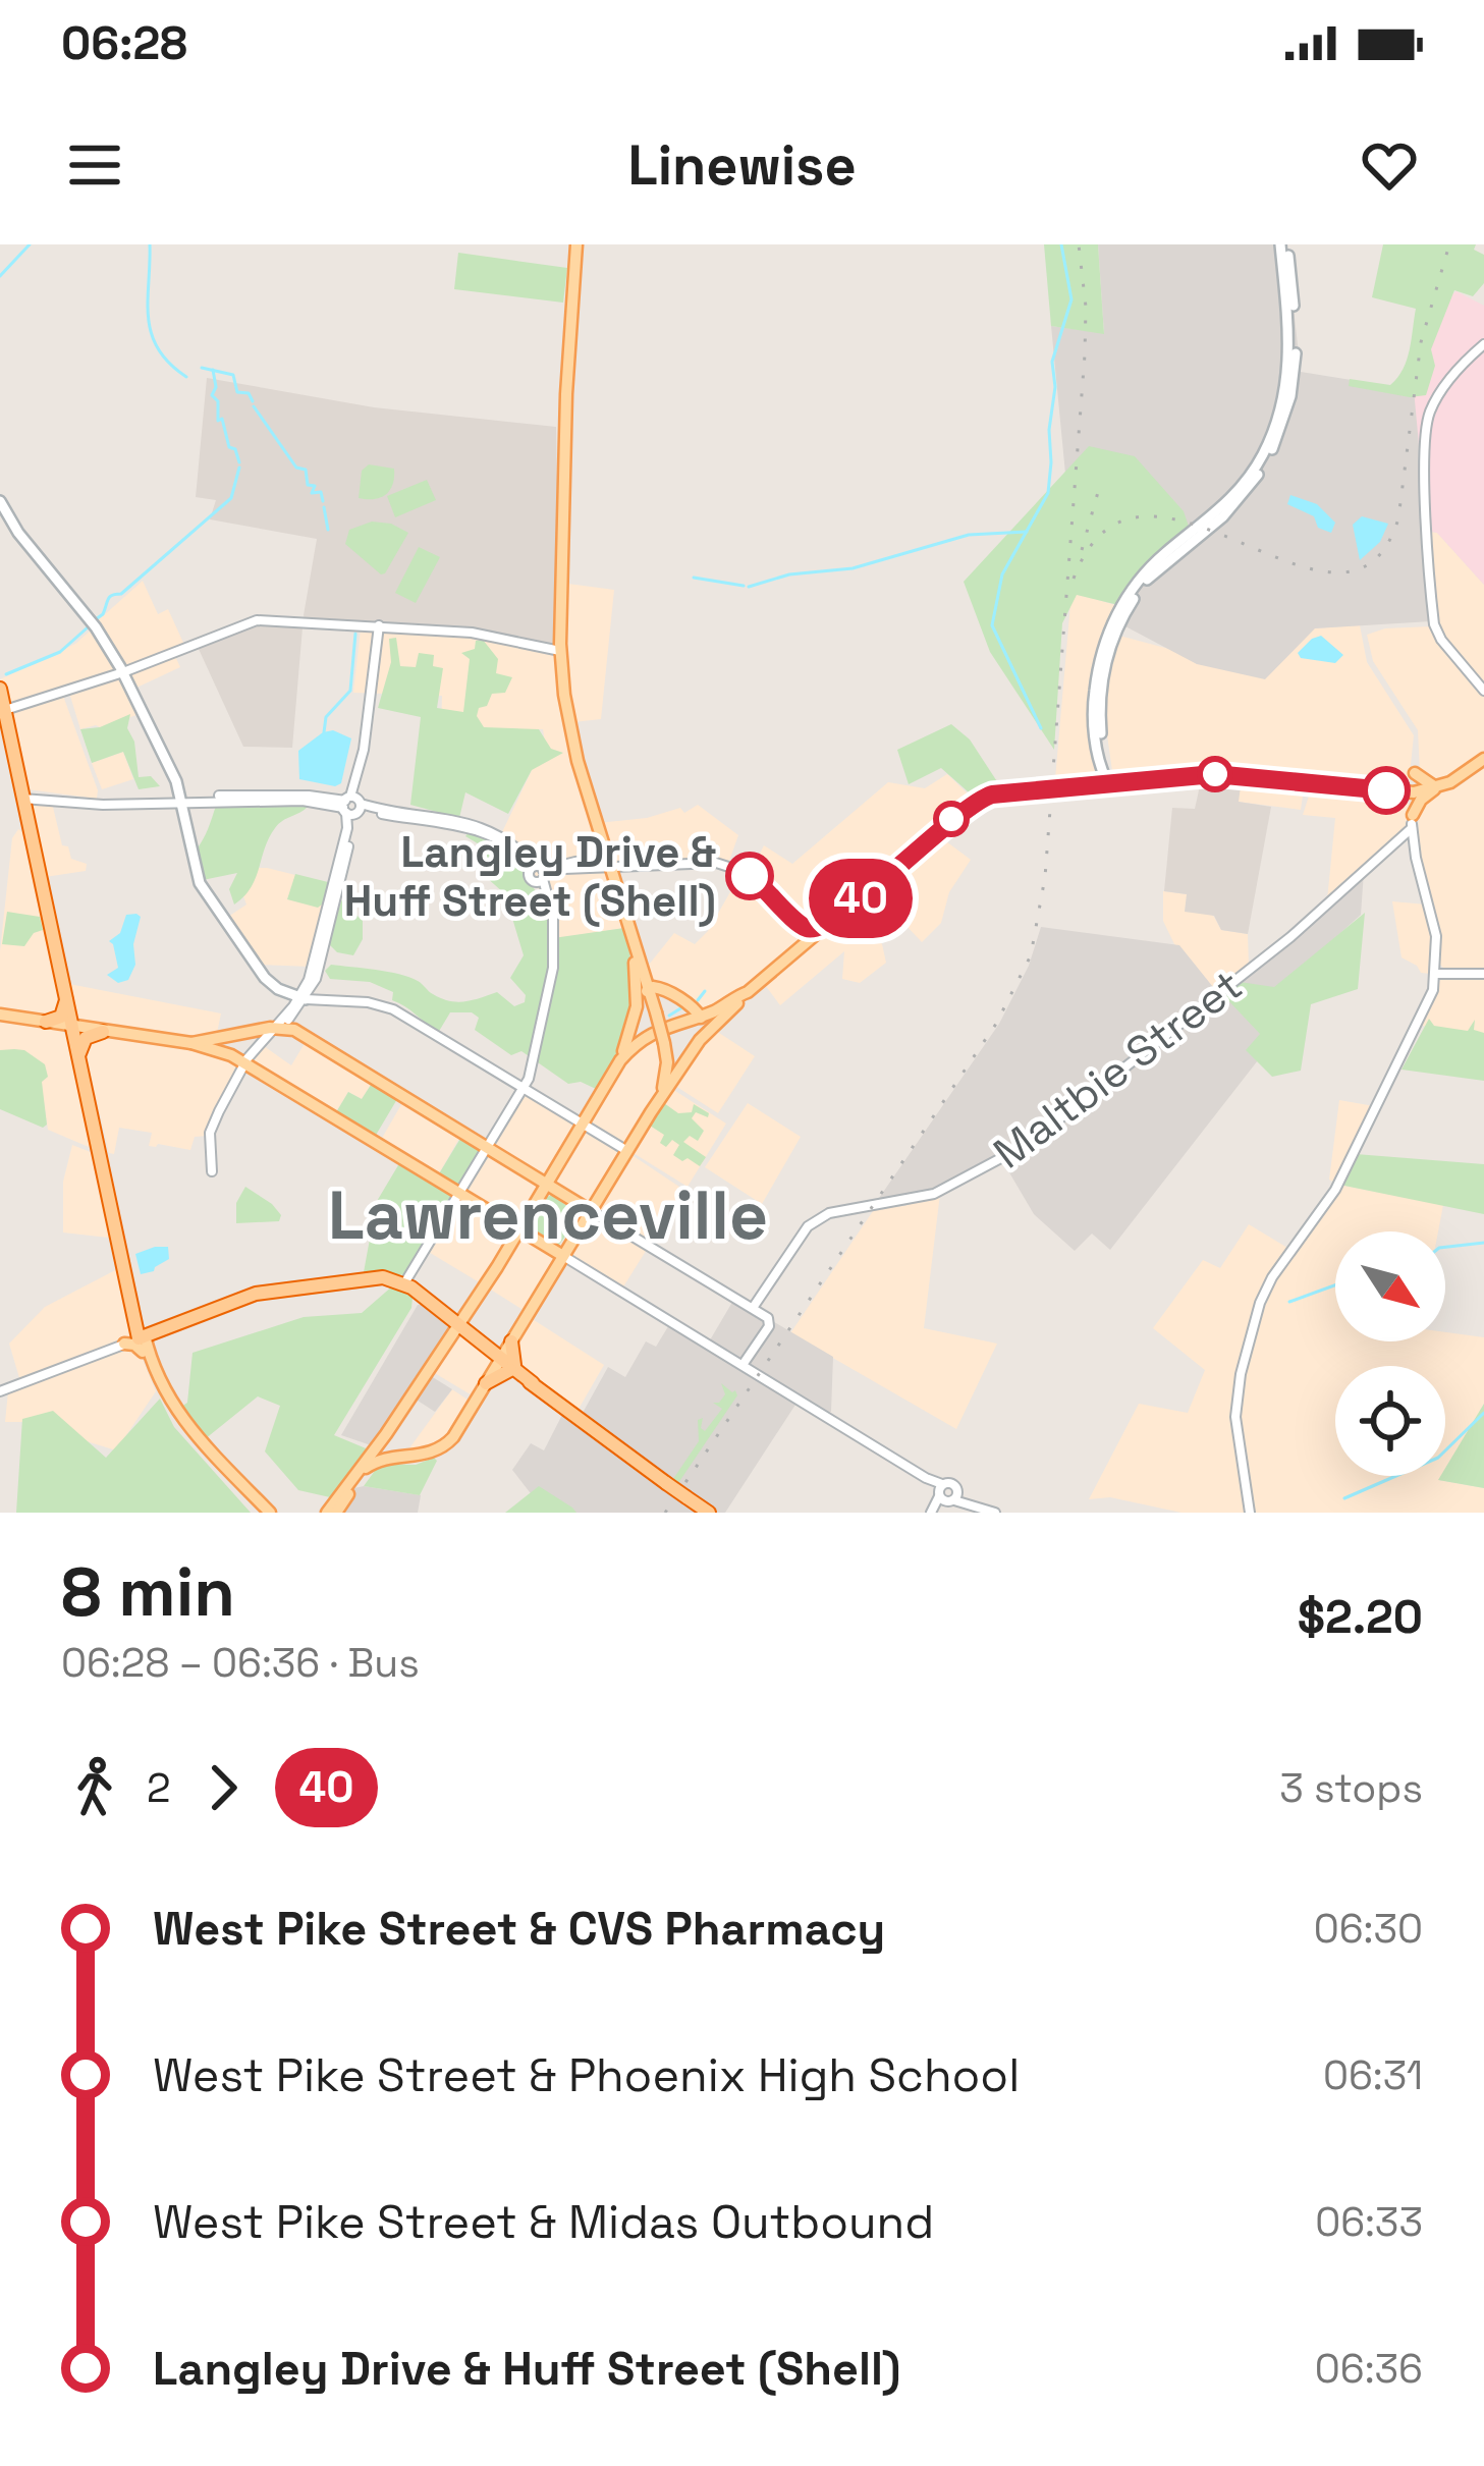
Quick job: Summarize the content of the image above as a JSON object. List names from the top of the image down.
{
  "streets": {
    "street": ["Maltbie Street"]
  },
  "districts": ["Lawrenceville"],
  "places": ["Langley Drive & Huff Street (Shell)"],
  "lines": ["bus line 40"],
  "north": "bottom right",
  "page": {
    "status": "06:28",
    "header": "Linewise",
    "on_map": "40",
    "heading": ["8 min", "06:28 – 06:36 · Bus", "$2.20"],
    "legs": ["2", "40", "3 stops"],
    "list": [
      {
        "name": "West Pike Street & CVS Pharmacy",
        "value": "06:30"
      },
      {
        "name": "West Pike Street & Phoenix High School",
        "value": "06:31"
      },
      {
        "name": "West Pike Street & Midas Outbound",
        "value": "06:33"
      },
      {
        "name": "Langley Drive & Huff Street (Shell)",
        "value": "06:36"
      }
    ]
  }
}
